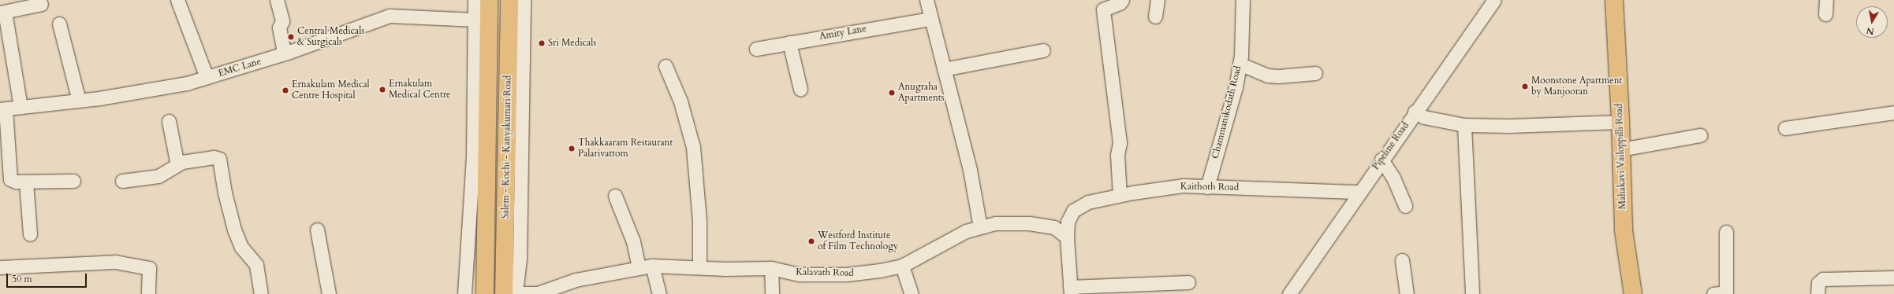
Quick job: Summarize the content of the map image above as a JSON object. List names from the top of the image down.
{
  "streets": {
    "main road": ["Salem - Kochi - Kanyakumari Road", "Mahakavi Vailoppilli Road"],
    "street": [
      "Amity Lane",
      "EMC Lane",
      "Chammanikodath Road",
      "Pipeline Road",
      "Kaithoth Road",
      "Kalavath Road"
    ]
  },
  "crossings": [
    ["Chammanikodath Road", "Kaithoth Road"],
    ["Pipeline Road", "Kaithoth Road"],
    ["Salem - Kochi - Kanyakumari Road", "Kalavath Road"],
    ["Kaithoth Road", "Kalavath Road"]
  ],
  "places": [
    "Central Medicals & Surgicals",
    "Sri Medicals",
    "Moonstone Apartment by Manjooran",
    "Ernakulam Medical Centre",
    "Ernakulam Medical Centre Hospital",
    "Anugraha Apartments",
    "Thakkaaram Restaurant Palarivattom",
    "Westford Institute of Film Technology"
  ],
  "scale_bar": "50 m",
  "north": "bottom"
}
